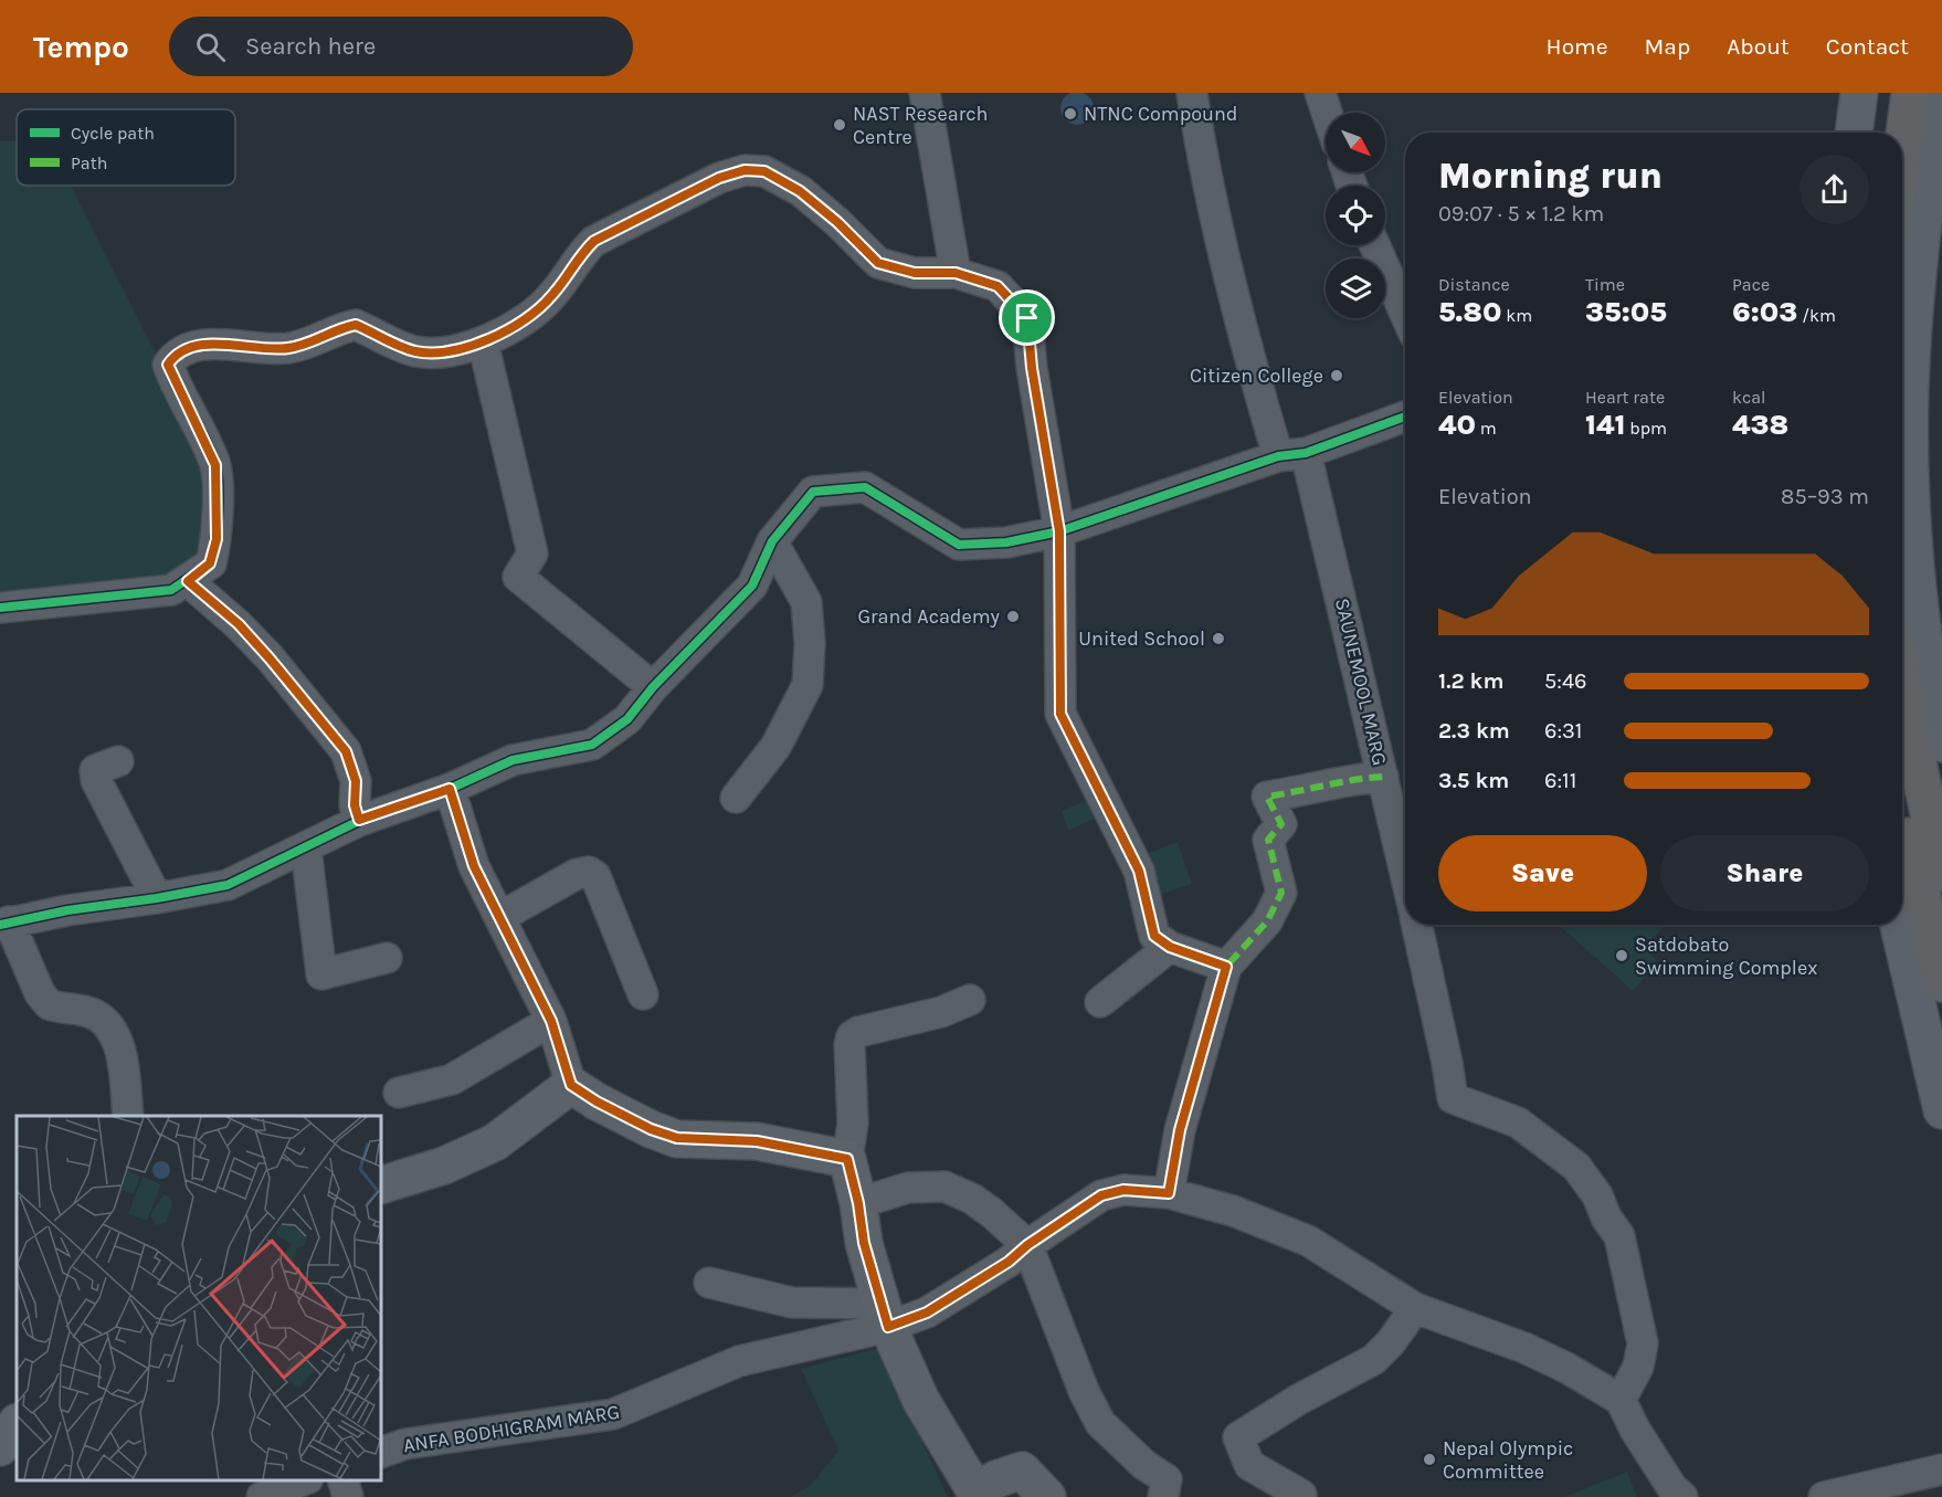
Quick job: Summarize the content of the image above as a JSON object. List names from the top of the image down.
{
  "streets": {
    "street": ["SAUNEMOOL MARG", "ANFA BODHIGRAM MARG"]
  },
  "places": [
    "NTNC Compound",
    "NAST Research Centre",
    "Citizen College",
    "Grand Academy",
    "United School",
    "Satdobato Swimming Complex",
    "Nepal Olympic Committee"
  ],
  "legend": ["Cycle path", "Path"],
  "north": "bottom right",
  "page": {
    "header": "Tempo",
    "search": "Search here",
    "nav": [
      "Home",
      "Map",
      "About",
      "Contact"
    ],
    "heading": ["Morning run", "09:07 · 5 × 1.2 km"],
    "stats": [
      ["Distance", "5.80 km"],
      ["Time", "35:05"],
      ["Pace", "6:03 /km"],
      ["Elevation", "40 m"],
      ["Heart rate", "141 bpm"],
      ["kcal", "438"]
    ],
    "chart": ["Elevation", "85–93 m"],
    "list": [
      {
        "name": "1.2 km",
        "note": "5:46"
      },
      {
        "name": "2.3 km",
        "note": "6:31"
      },
      {
        "name": "3.5 km",
        "note": "6:11"
      }
    ],
    "buttons": ["Save", "Share"]
  }
}
